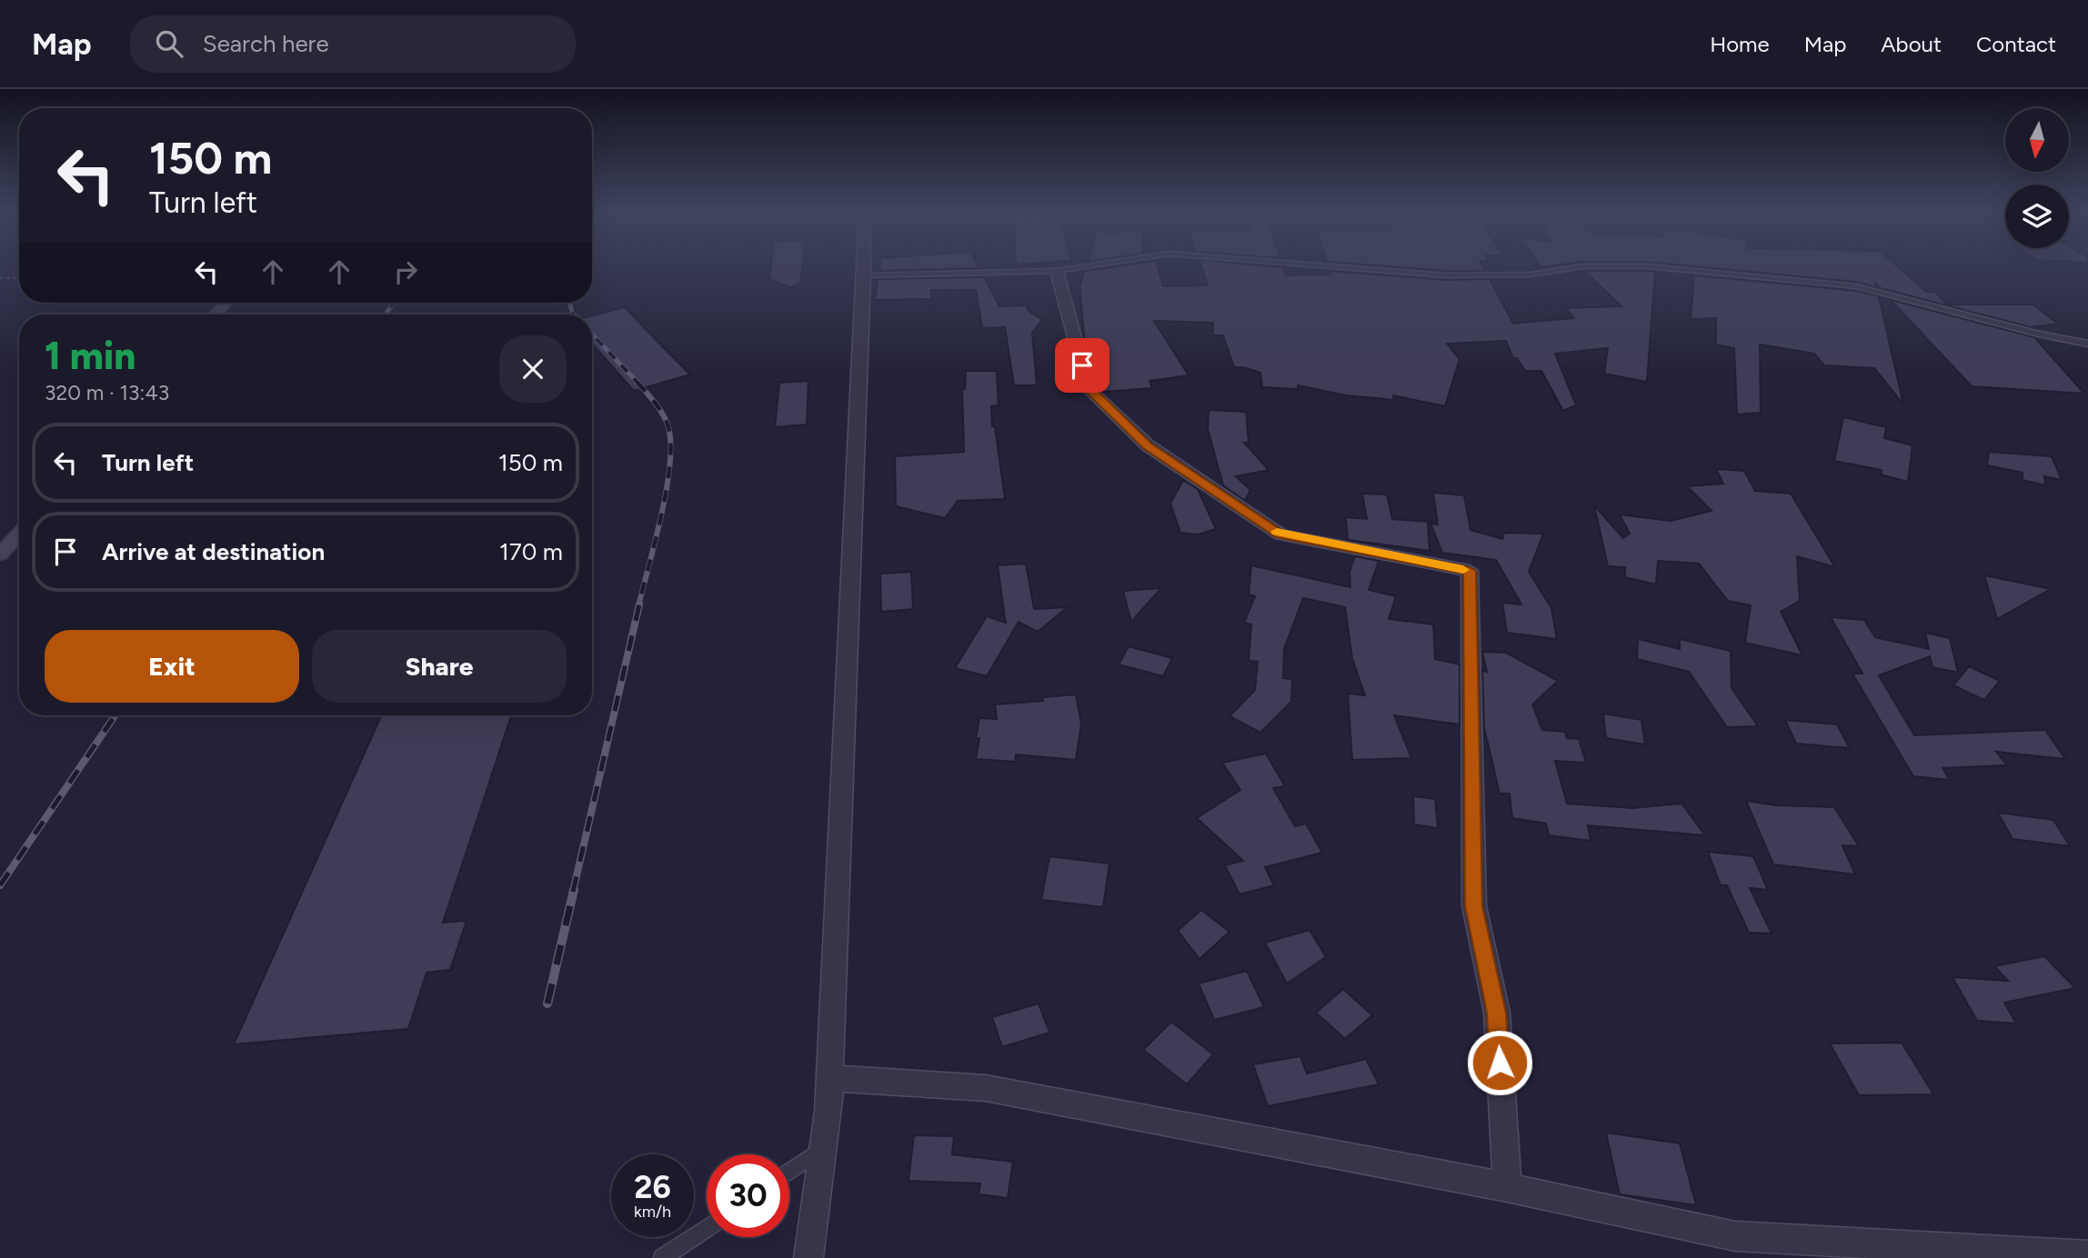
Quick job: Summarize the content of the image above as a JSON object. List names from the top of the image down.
{
  "north": "bottom",
  "page": {
    "header": "Map",
    "search": "Search here",
    "nav": [
      "Home",
      "Map",
      "About",
      "Contact"
    ],
    "turn": ["150 m", "Turn left"],
    "heading": ["1 min", "320 m · 13:43"],
    "list": [
      {
        "name": "Turn left",
        "value": "150 m"
      },
      {
        "name": "Arrive at destination",
        "value": "170 m"
      }
    ],
    "buttons": ["Exit", "Share"],
    "speed": "26 km/h",
    "limit": "30"
  }
}
